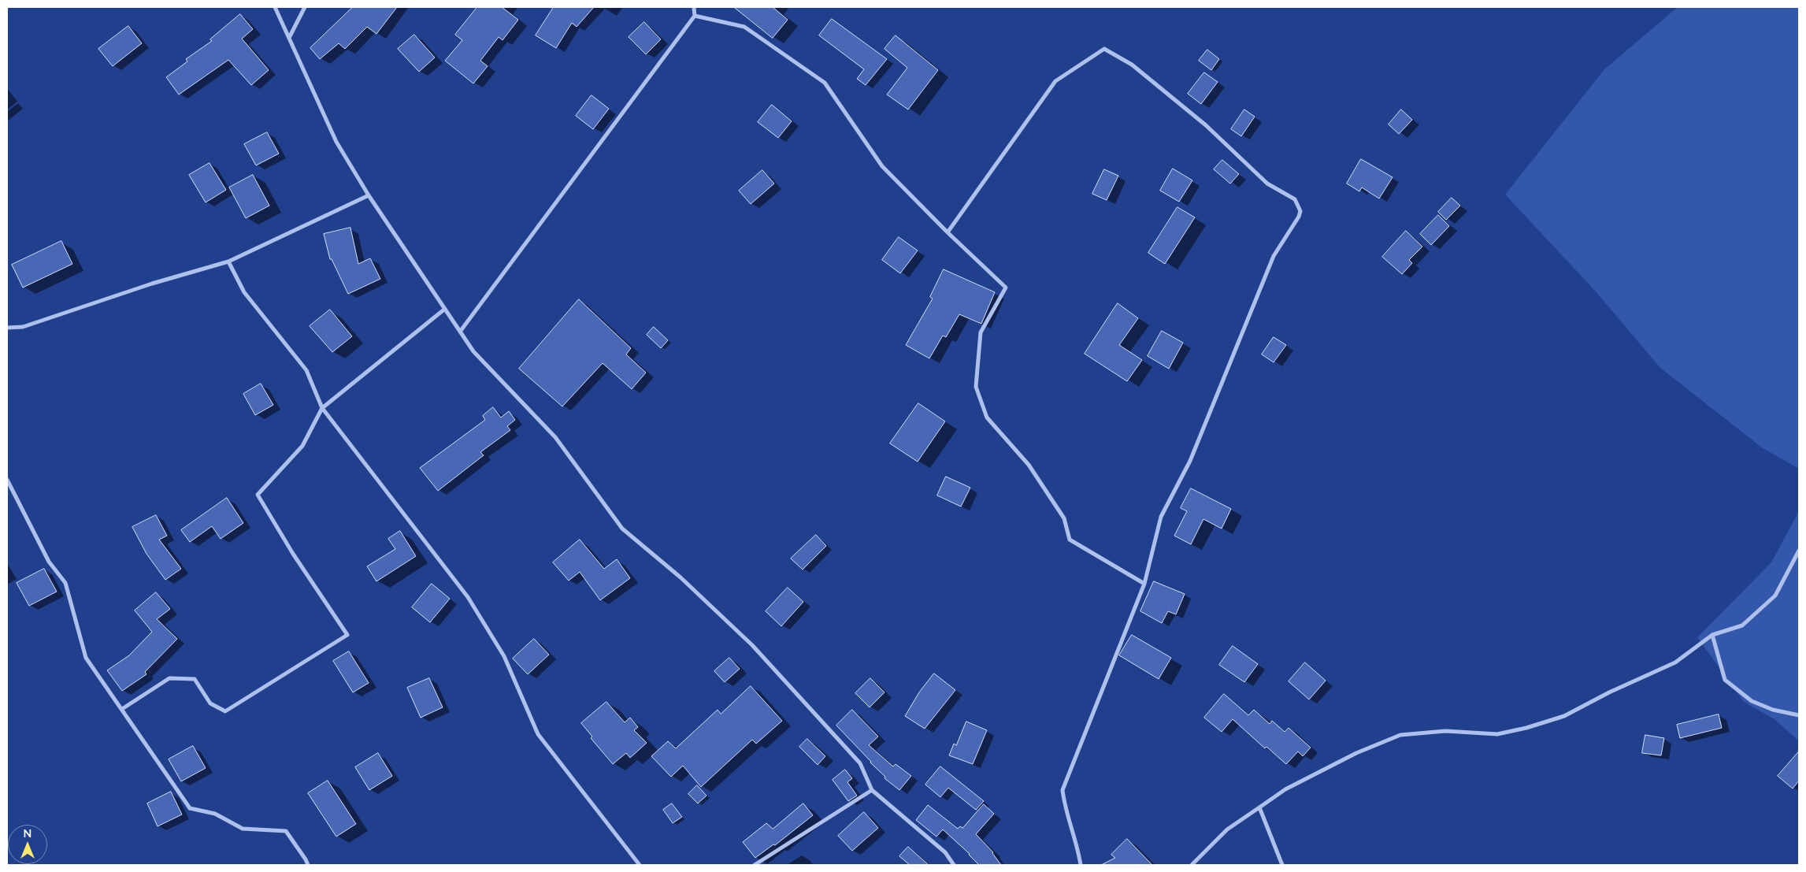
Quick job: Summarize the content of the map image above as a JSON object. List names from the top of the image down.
{
  "north": "top"
}
